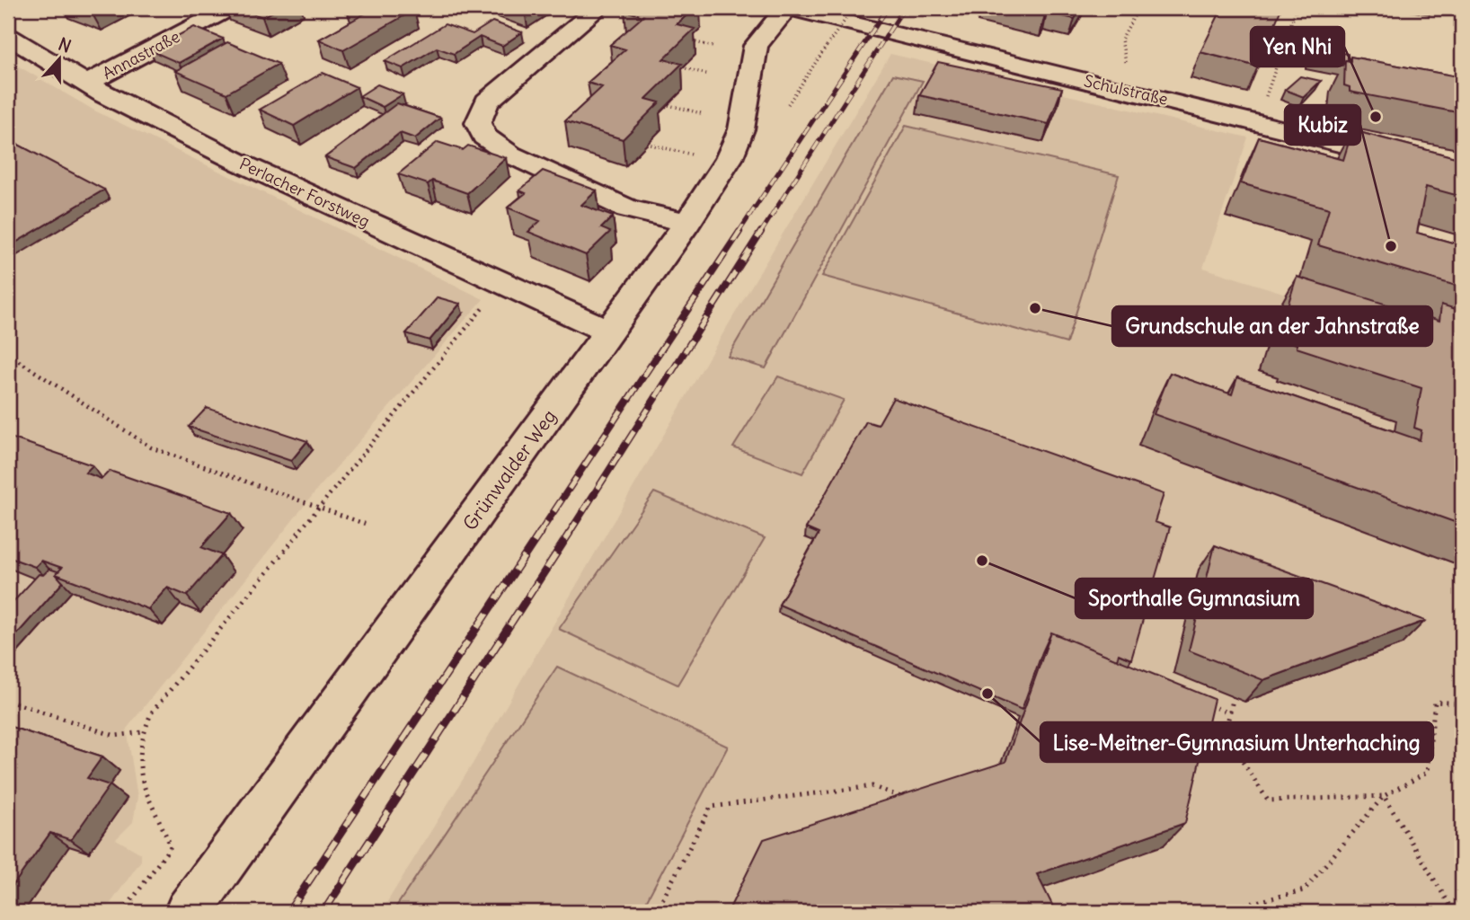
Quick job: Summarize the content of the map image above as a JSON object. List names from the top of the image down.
{
  "streets": {
    "street": [
      "Annastraße",
      "Schulstraße",
      "Perlacher Forstweg",
      "Grünwalder Weg"
    ]
  },
  "crossings": [
    ["Annastraße", "Perlacher Forstweg"],
    ["Schulstraße", "Grünwalder Weg"],
    ["Perlacher Forstweg", "Grünwalder Weg"]
  ],
  "places": [
    "Yen Nhi",
    "Kubiz",
    "Grundschule an der Jahnstraße",
    "Sporthalle Gymnasium",
    "Lise-Meitner-Gymnasium Unterhaching"
  ],
  "north": "top"
}
